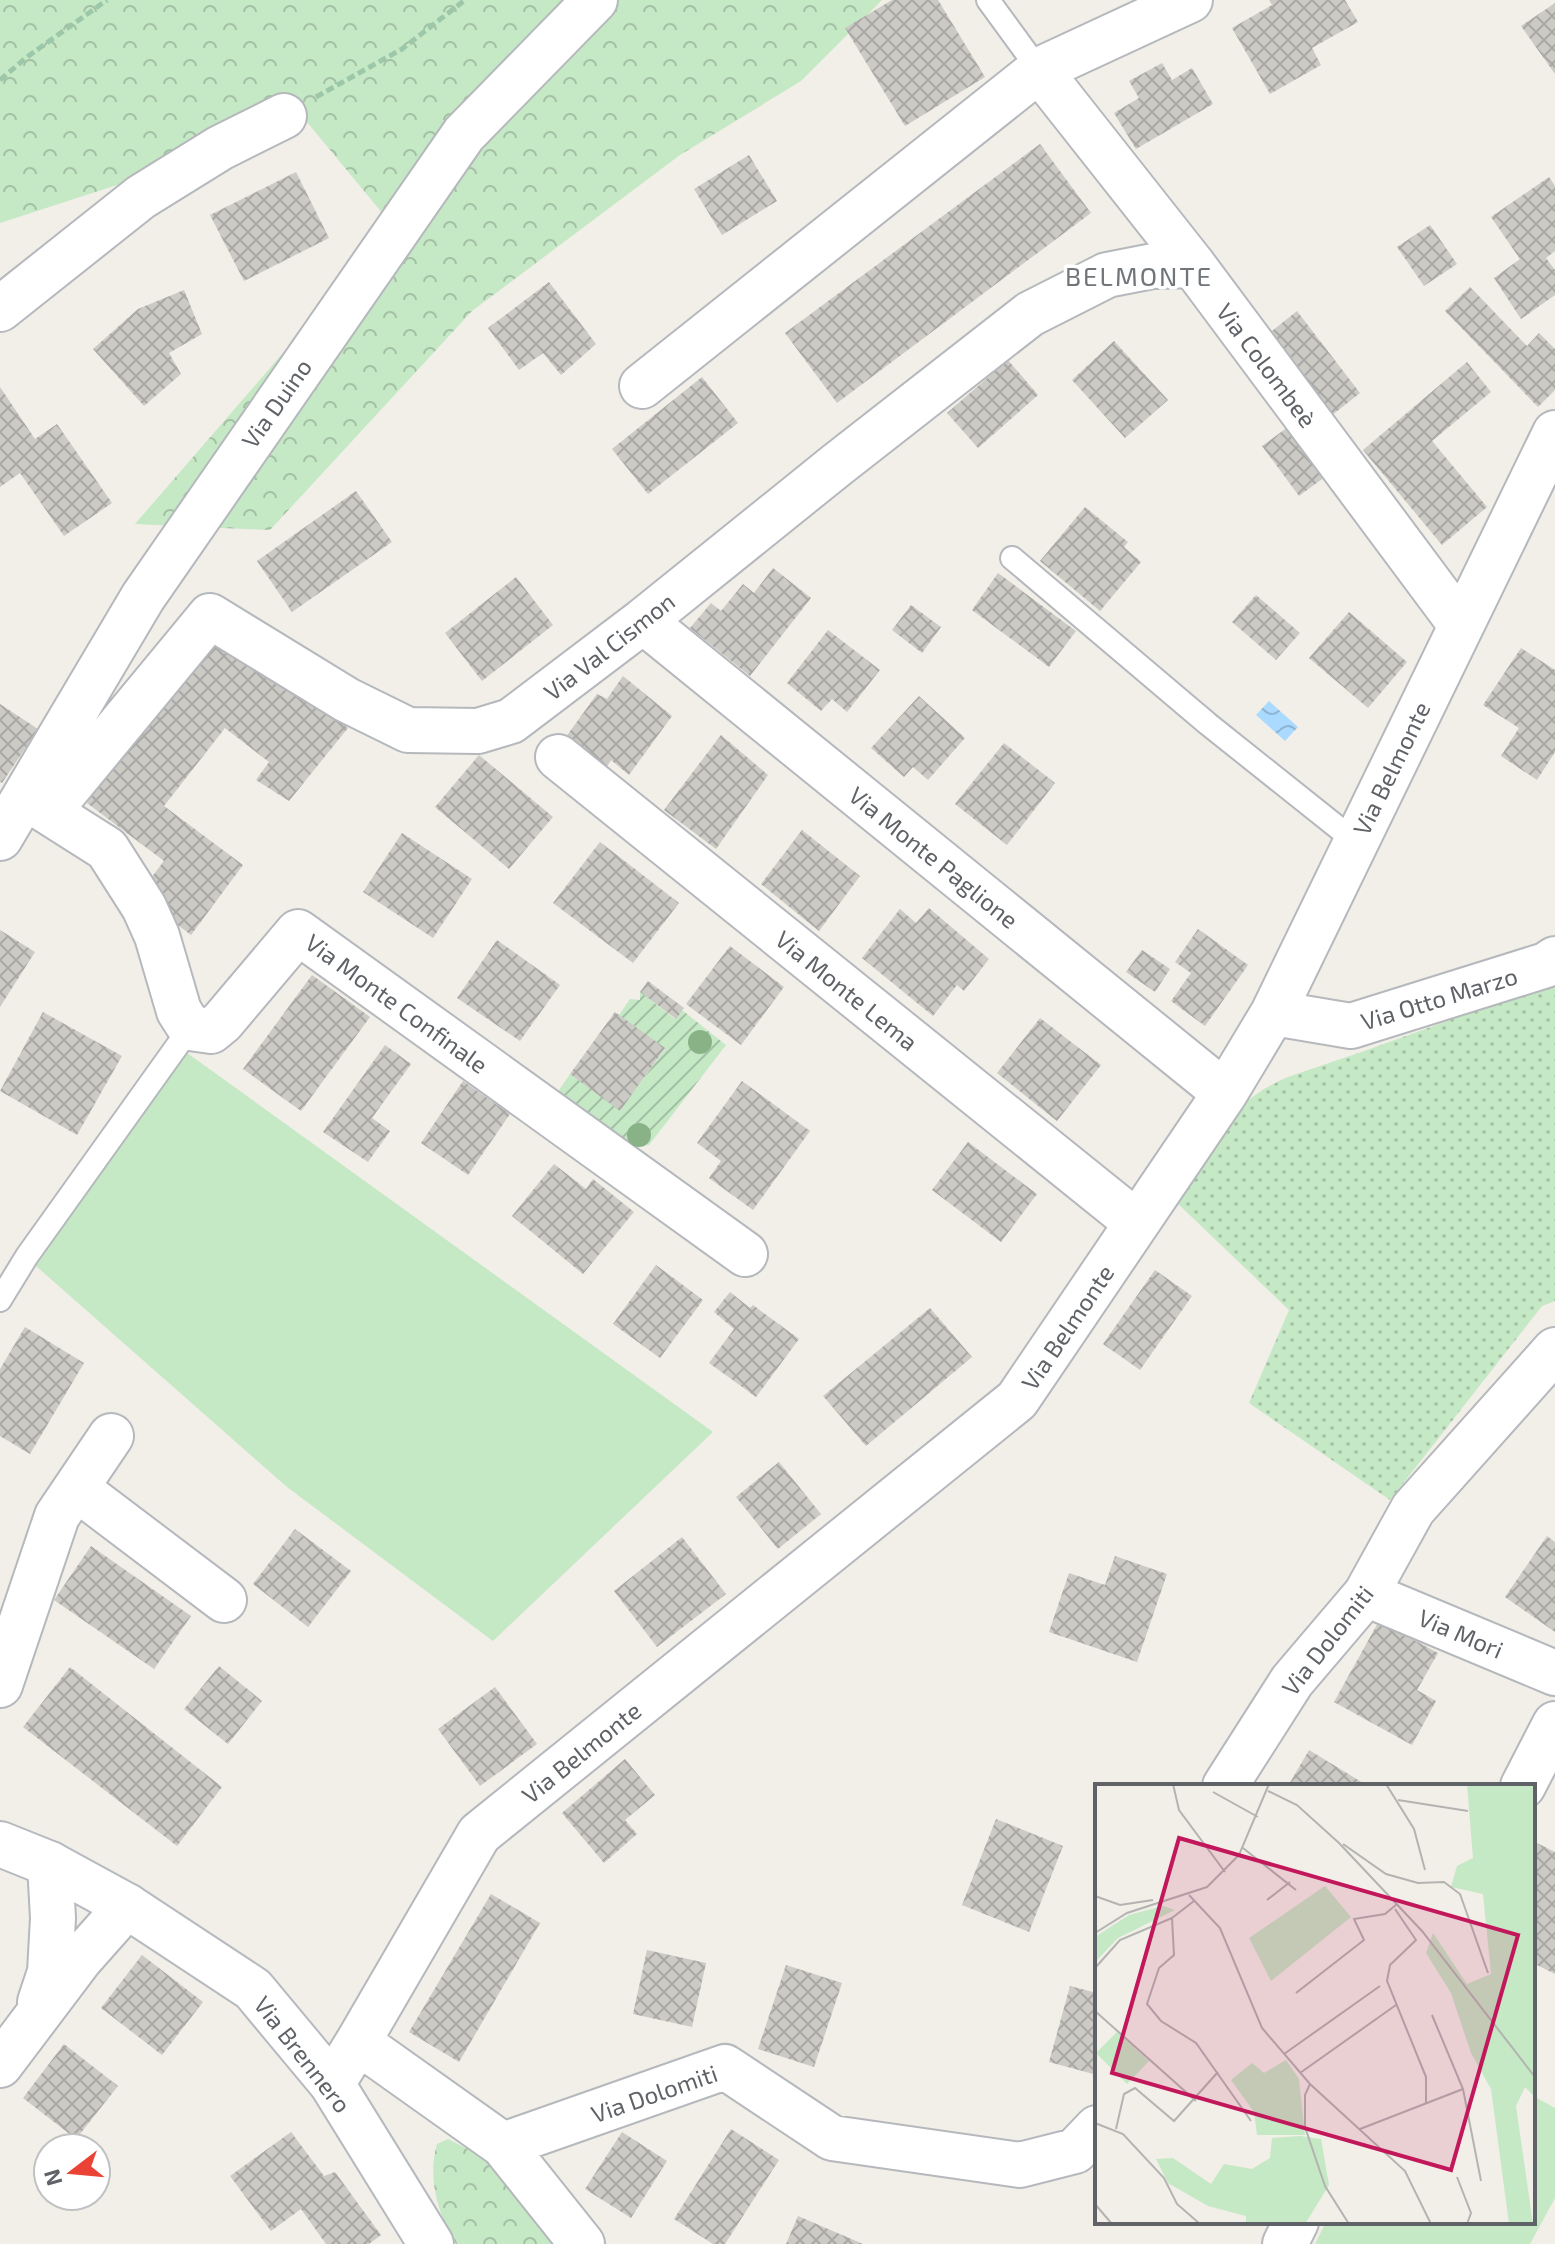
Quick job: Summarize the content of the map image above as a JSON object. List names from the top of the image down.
{
  "streets": {
    "street": [
      "Via Colombeè",
      "Via Duino",
      "Via Val Cismon",
      "Via Belmonte",
      "Via Monte Paglione",
      "Via Monte Lema",
      "Via Otto Marzo",
      "Via Monte Confinale",
      "Via Mori",
      "Via Dolomiti",
      "Via Brennero"
    ]
  },
  "crossings": [
    ["Via Colombeè", "Via Val Cismon"],
    ["Via Colombeè", "Via Belmonte"],
    ["Via Duino", "Via Val Cismon"],
    ["Via Val Cismon", "Via Monte Paglione"],
    ["Via Belmonte", "Via Monte Paglione"],
    ["Via Belmonte", "Via Monte Lema"],
    ["Via Belmonte", "Via Otto Marzo"],
    ["Via Belmonte", "Via Brennero"],
    ["Via Mori", "Via Dolomiti"]
  ],
  "districts": ["BELMONTE"],
  "north": "left"
}
